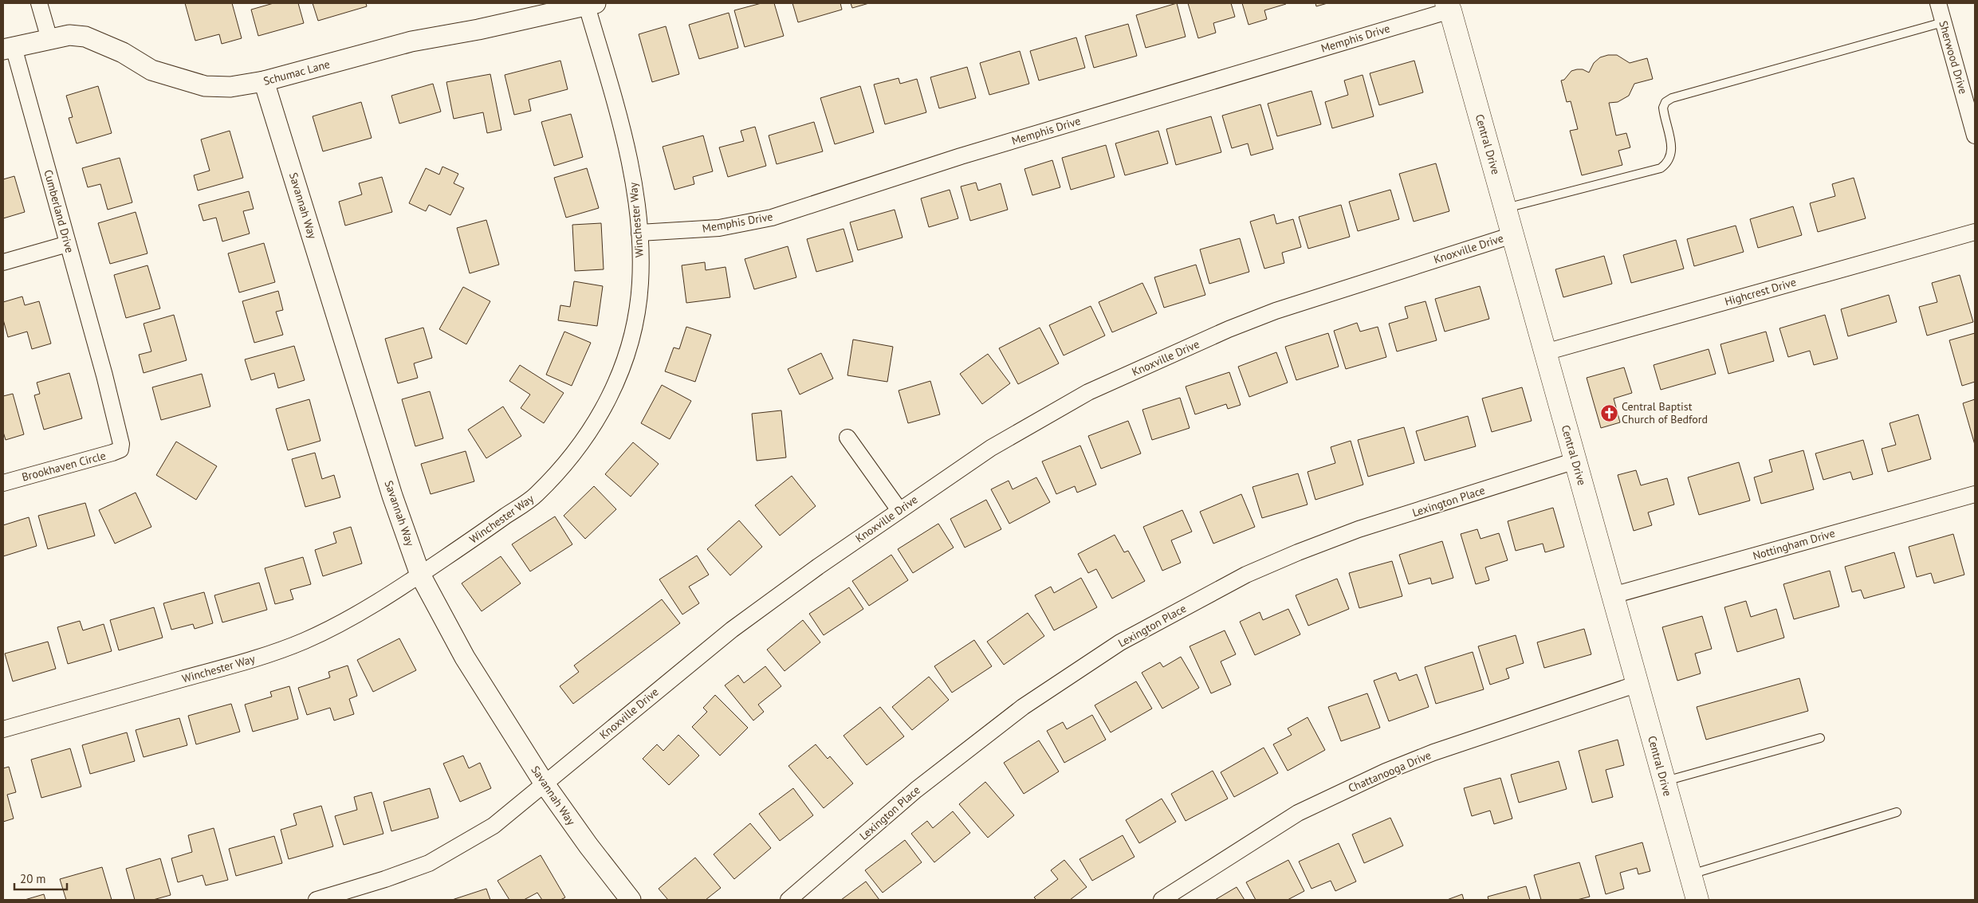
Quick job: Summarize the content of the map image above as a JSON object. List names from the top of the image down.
{
  "streets": {
    "main road": ["Central Drive"],
    "street": [
      "Memphis Drive",
      "Sherwood Drive",
      "Schumac Lane",
      "Savannah Way",
      "Cumberland Drive",
      "Winchester Way",
      "Knoxville Drive",
      "Highcrest Drive",
      "Brookhaven Circle",
      "Lexington Place",
      "Nottingham Drive",
      "Chattanooga Drive"
    ]
  },
  "crossings": [
    ["Memphis Drive", "Central Drive"],
    ["Memphis Drive", "Winchester Way"],
    ["Schumac Lane", "Savannah Way"],
    ["Schumac Lane", "Cumberland Drive"],
    ["Schumac Lane", "Winchester Way"],
    ["Central Drive", "Knoxville Drive"],
    ["Central Drive", "Highcrest Drive"],
    ["Central Drive", "Lexington Place"],
    ["Central Drive", "Nottingham Drive"],
    ["Central Drive", "Chattanooga Drive"],
    ["Savannah Way", "Winchester Way"],
    ["Savannah Way", "Knoxville Drive"],
    ["Cumberland Drive", "Brookhaven Circle"]
  ],
  "places": {
    "church": ["Central Baptist Church of Bedford"]
  },
  "scale_bar": "20 m"
}
